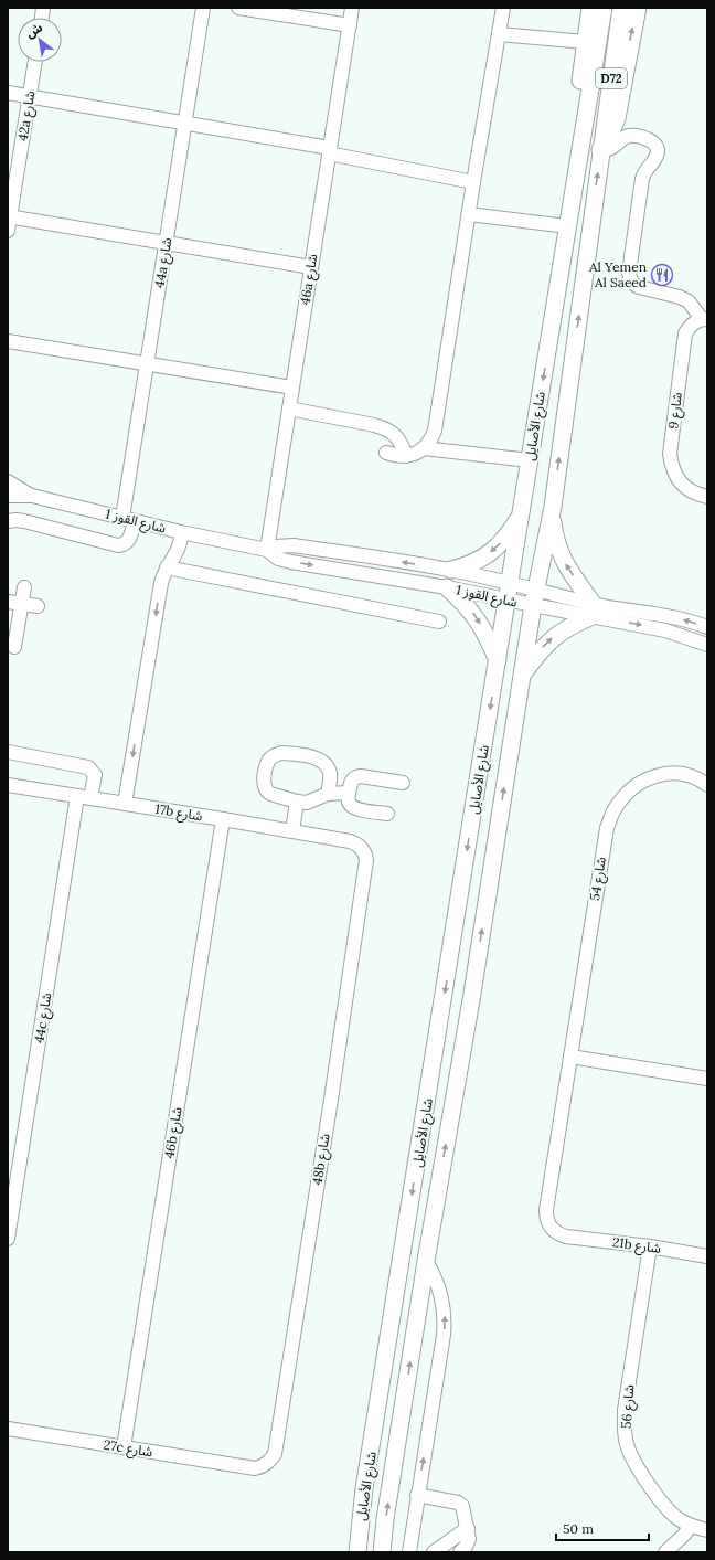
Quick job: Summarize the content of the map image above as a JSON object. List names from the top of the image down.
{
  "streets": {
    "main road": ["D72", "شارع الأصايل"],
    "street": [
      "42a شارع",
      "44a شارع",
      "46a شارع",
      "شارع 9",
      "شارع القوز 1",
      "17b شارع",
      "شارع 54",
      "44c شارع",
      "46b شارع",
      "48b شارع",
      "21b شارع",
      "شارع 56",
      "27c شارع"
    ]
  },
  "crossings": [
    ["44a شارع", "شارع القوز 1"],
    ["46a شارع", "شارع القوز 1"],
    ["شارع الأصايل", "شارع القوز 1"],
    ["17b شارع", "44c شارع"],
    ["17b شارع", "46b شارع"],
    ["17b شارع", "48b شارع"],
    ["شارع 54", "21b شارع"],
    ["46b شارع", "27c شارع"],
    ["48b شارع", "27c شارع"],
    ["21b شارع", "شارع 56"]
  ],
  "places": {
    "restaurant": ["Al Yemen Al Saeed"]
  },
  "scale_bar": "50 m",
  "north": "top left"
}
